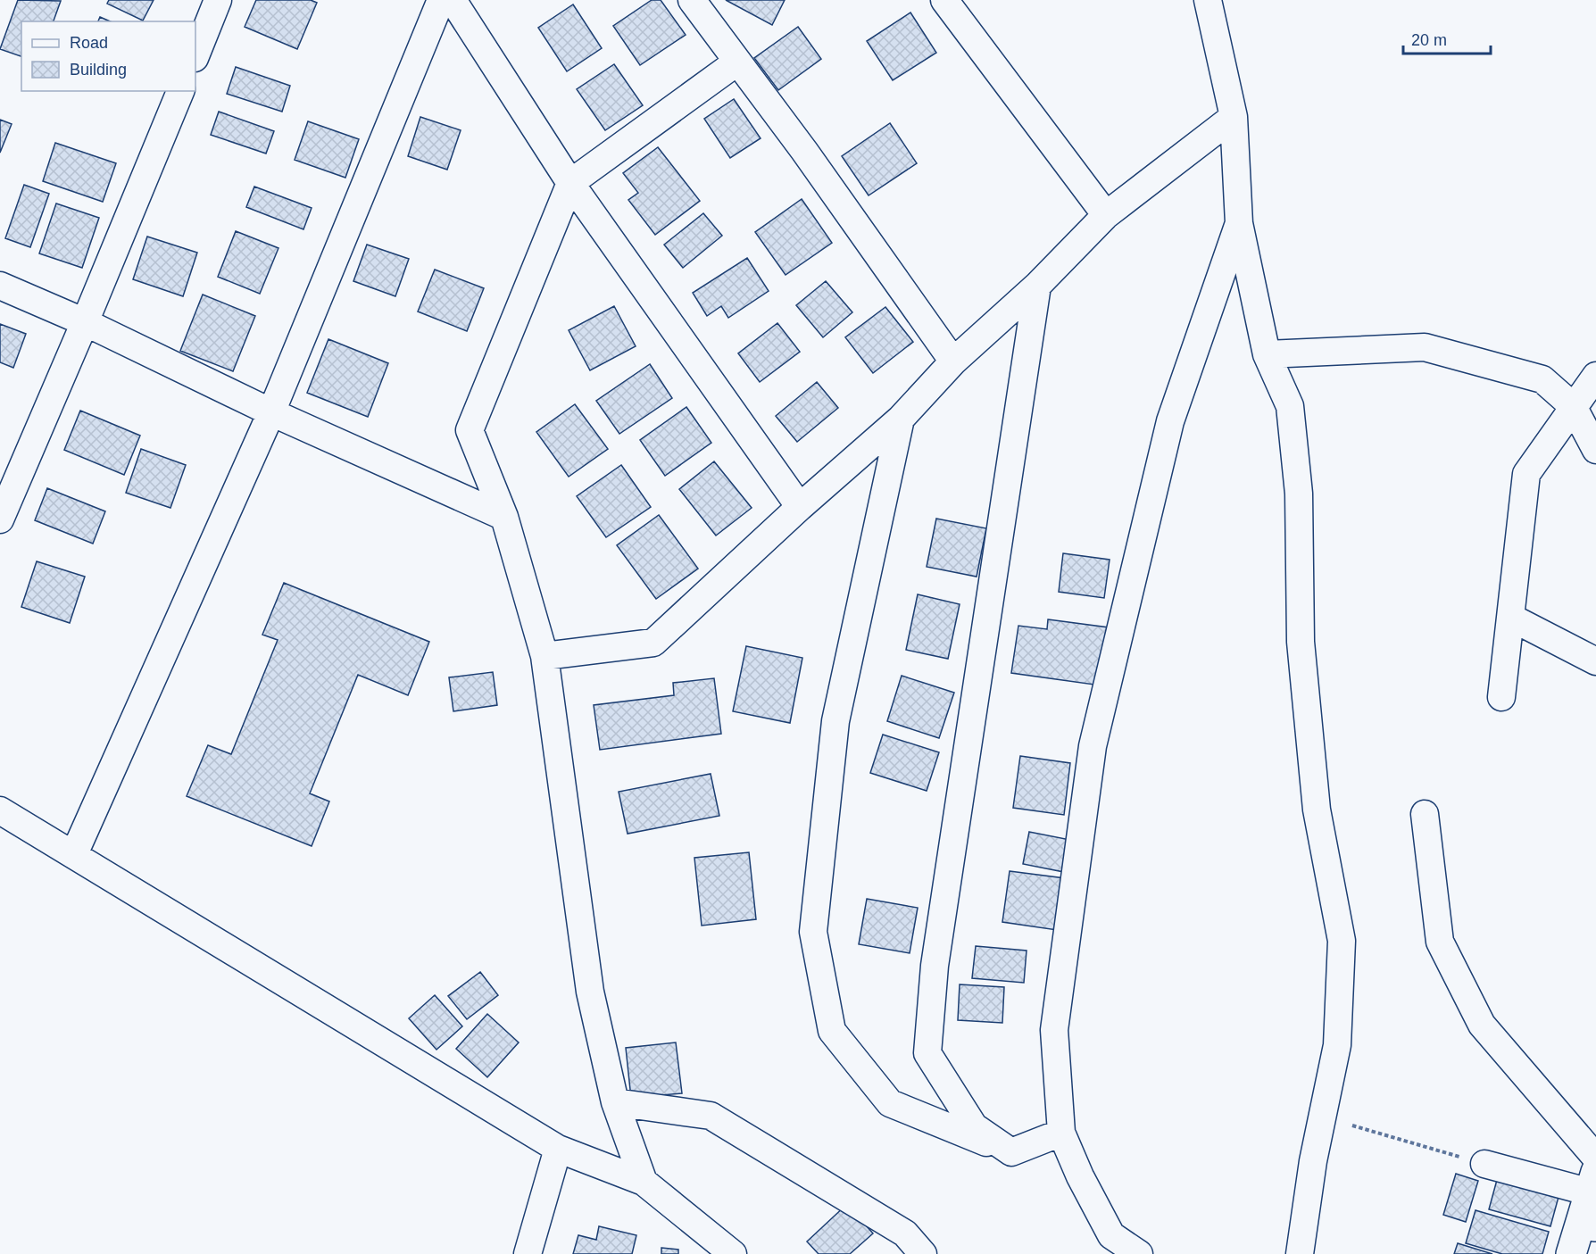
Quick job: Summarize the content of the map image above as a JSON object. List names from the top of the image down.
{
  "legend": ["Road", "Building"],
  "scale_bar": "20 m"
}
